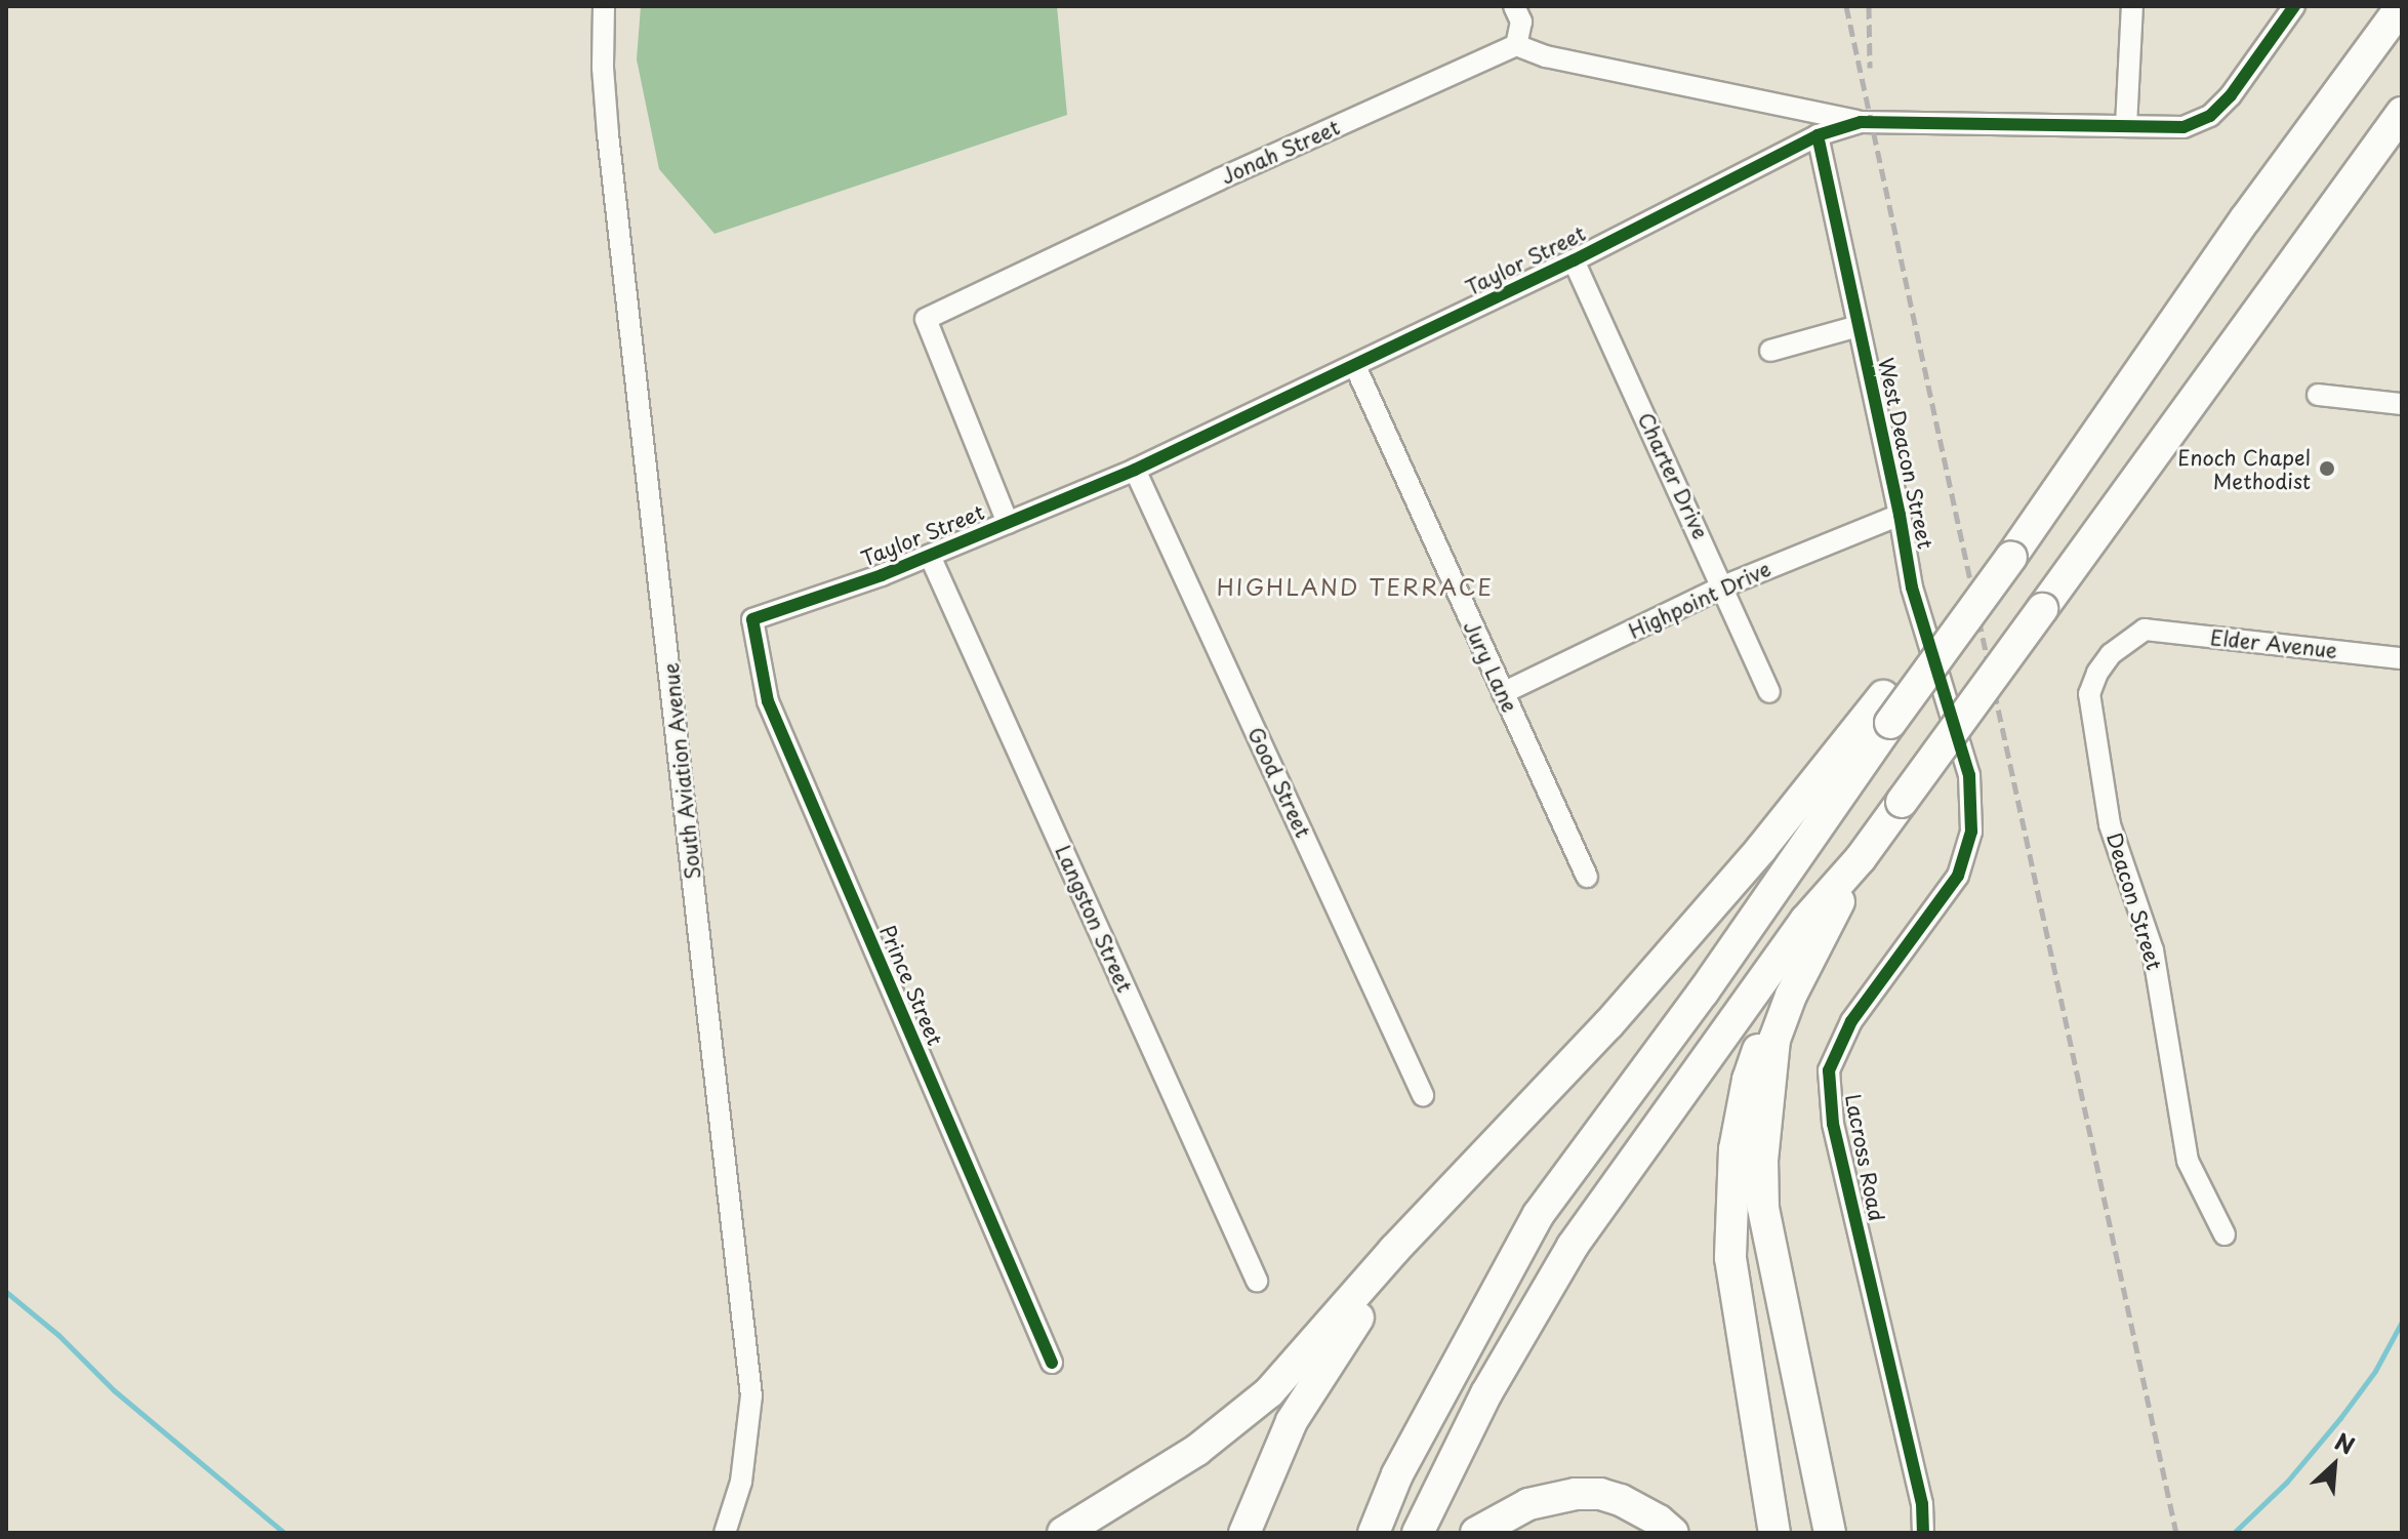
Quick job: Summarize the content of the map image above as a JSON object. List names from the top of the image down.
{
  "streets": {
    "street": [
      "Jonah Street",
      "Taylor Street",
      "West Deacon Street",
      "Charter Drive",
      "Highpoint Drive",
      "Elder Avenue",
      "Jury Lane",
      "South Aviation Avenue",
      "Good Street",
      "Deacon Street",
      "Langston Street",
      "Prince Street",
      "Lacross Road"
    ]
  },
  "crossings": [
    ["Jonah Street", "Taylor Street"],
    ["Taylor Street", "West Deacon Street"],
    ["Taylor Street", "Charter Drive"],
    ["Taylor Street", "Jury Lane"],
    ["Taylor Street", "Good Street"],
    ["Taylor Street", "Langston Street"],
    ["Taylor Street", "Prince Street"],
    ["West Deacon Street", "Highpoint Drive"],
    ["West Deacon Street", "Lacross Road"],
    ["Charter Drive", "Highpoint Drive"],
    ["Highpoint Drive", "Jury Lane"],
    ["Elder Avenue", "Deacon Street"]
  ],
  "districts": ["HIGHLAND TERRACE"],
  "places": ["Enoch Chapel Methodist"],
  "north": "top right"
}
